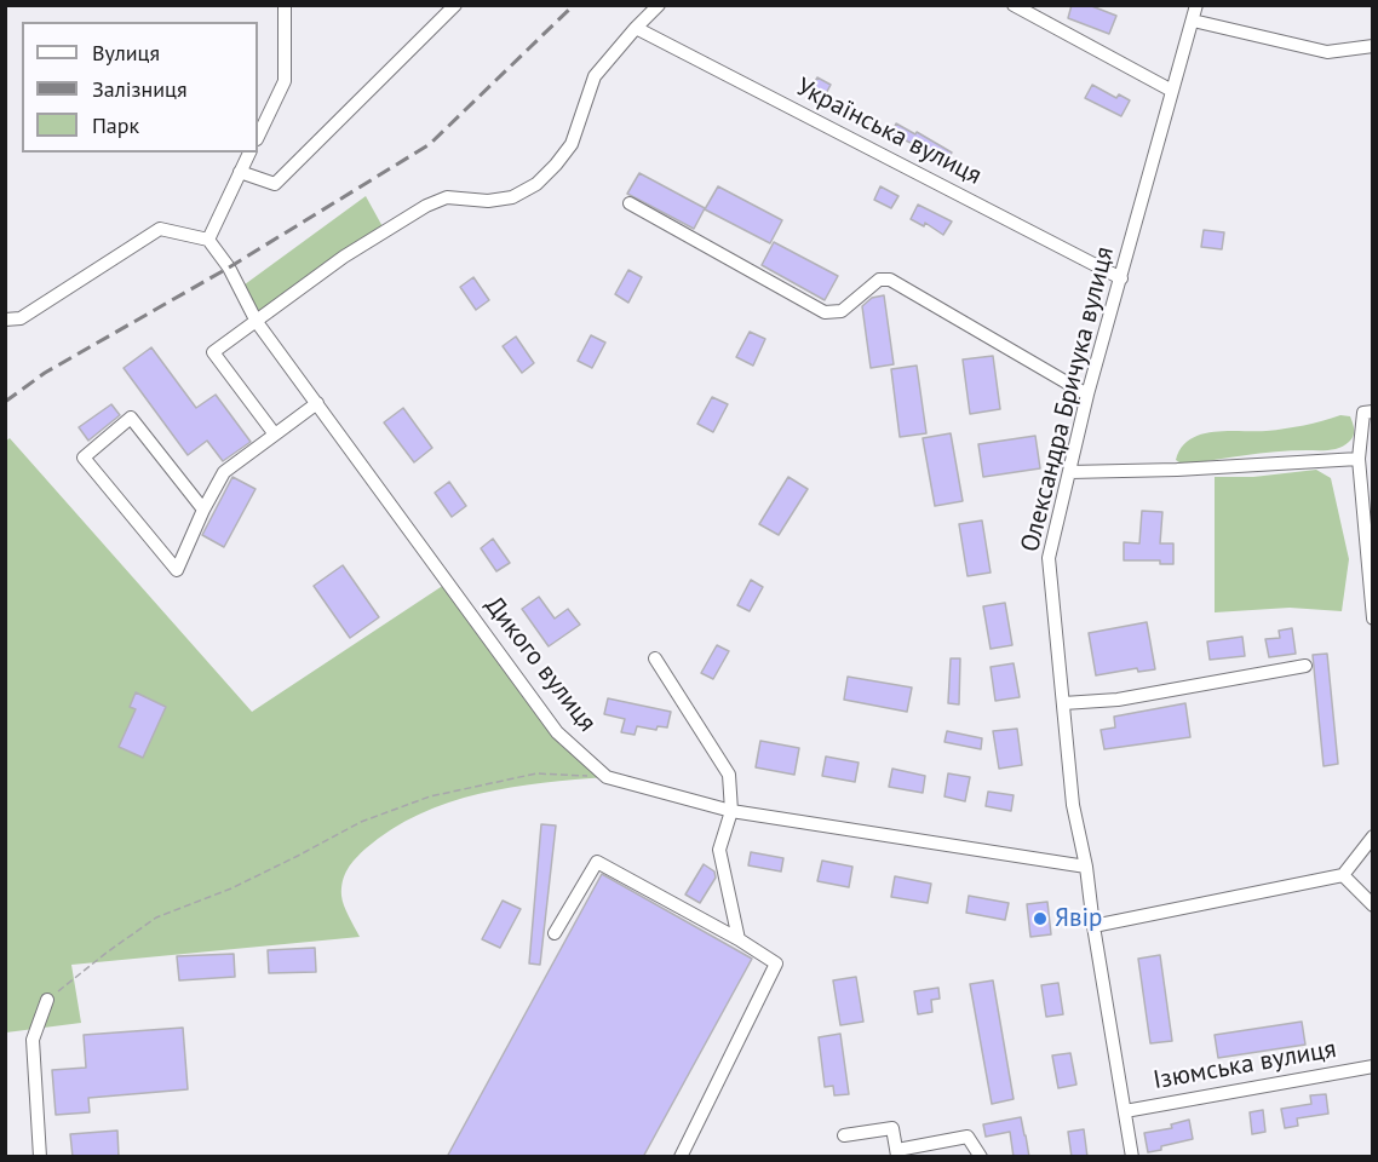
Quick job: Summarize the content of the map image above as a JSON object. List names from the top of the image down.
{
  "streets": {
    "street": [
      "Українська вулиця",
      "Олександра Бричука вулиця",
      "Дикого вулиця",
      "Ізюмська вулиця"
    ]
  },
  "crossings": [
    ["Українська вулиця", "Олександра Бричука вулиця"],
    ["Олександра Бричука вулиця", "Дикого вулиця"],
    ["Олександра Бричука вулиця", "Ізюмська вулиця"]
  ],
  "places": ["Явiр"],
  "legend": ["Вулиця", "Залізниця", "Парк"]
}
